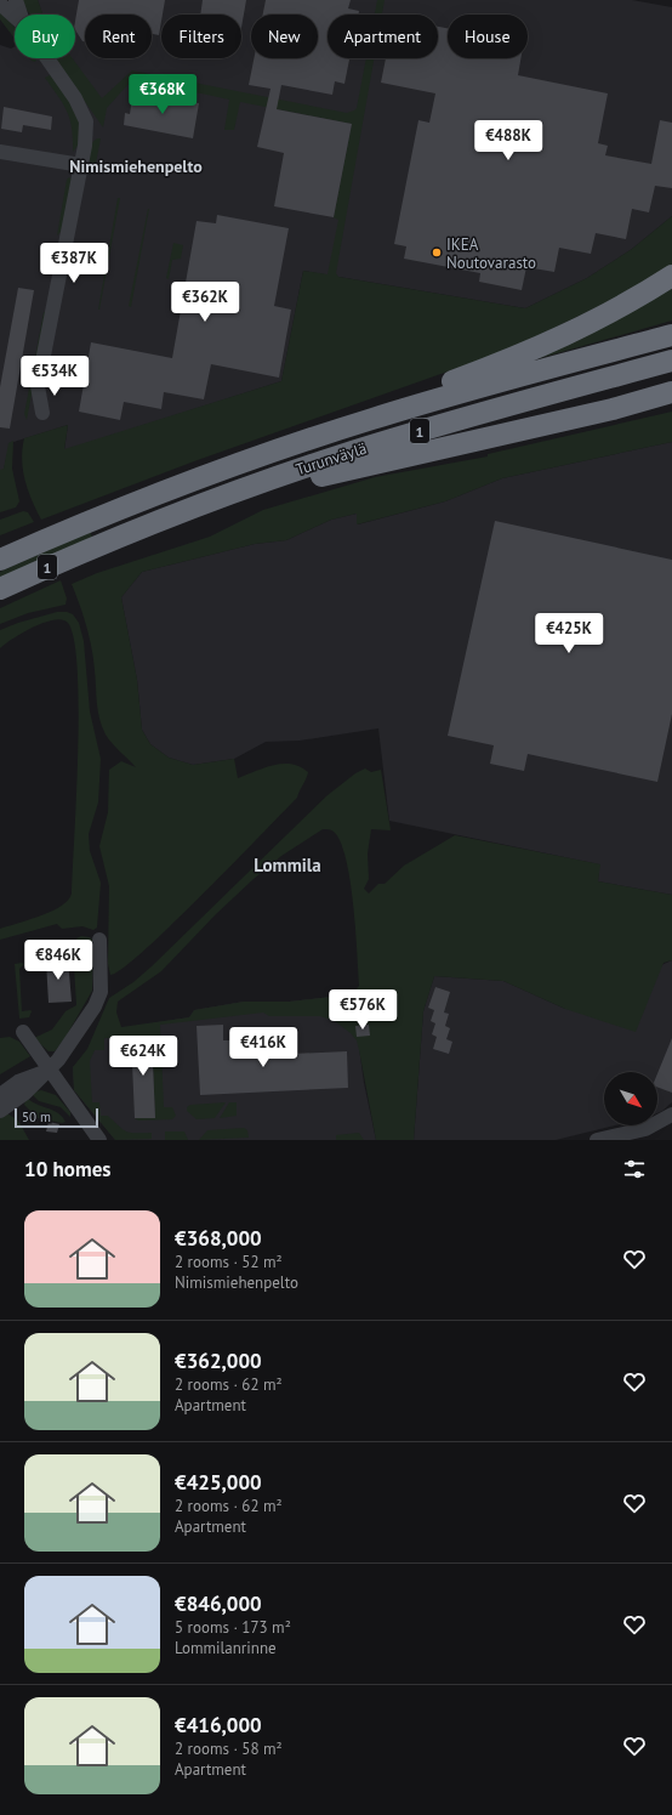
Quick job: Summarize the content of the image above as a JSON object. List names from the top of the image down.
{
  "streets": {
    "highway": ["1", "Turunväylä"]
  },
  "districts": ["Nimismiehenpelto", "Lommila"],
  "places": ["IKEA Noutovarasto"],
  "scale_bar": "50 m",
  "north": "bottom right",
  "page": {
    "chip": [
      "Buy",
      "Rent",
      "Filters",
      "New",
      "Apartment",
      "House"
    ],
    "price": [
      "€368K",
      "€488K",
      "€387K",
      "€362K",
      "€534K",
      "€425K",
      "€846K",
      "€576K",
      "€416K",
      "€624K"
    ],
    "scale": "50 m",
    "heading": "10 homes",
    "list": [
      {
        "name": "€368,000",
        "note": "2 rooms · 52 m² · Nimismiehenpelto"
      },
      {
        "name": "€362,000",
        "note": "2 rooms · 62 m² · Apartment"
      },
      {
        "name": "€425,000",
        "note": "2 rooms · 62 m² · Apartment"
      },
      {
        "name": "€846,000",
        "note": "5 rooms · 173 m² · Lommilanrinne"
      },
      {
        "name": "€416,000",
        "note": "2 rooms · 58 m² · Apartment"
      }
    ]
  }
}
